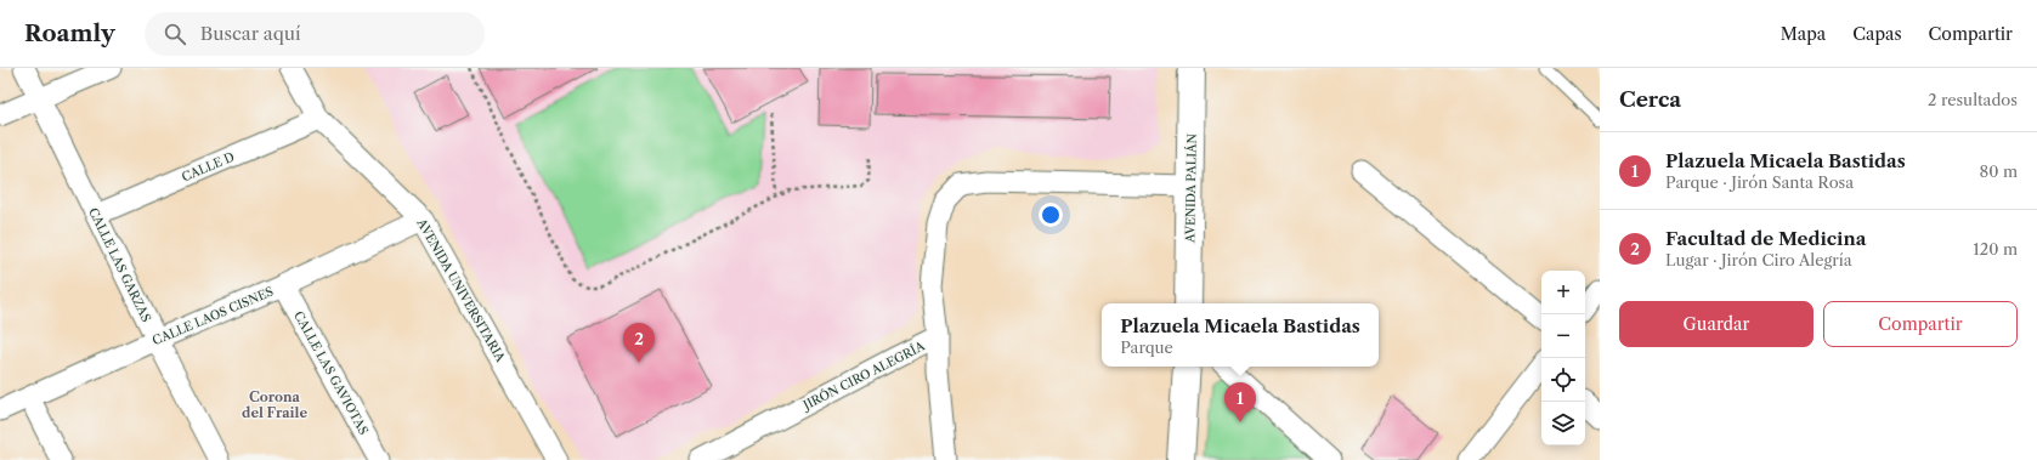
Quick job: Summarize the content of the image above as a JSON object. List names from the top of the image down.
{
  "streets": {
    "main road": ["AVENIDA PALIÁN"],
    "street": [
      "CALLE D",
      "CALLE LAS GARZAS",
      "AVENIDA UNIVERSITARIA",
      "CALLE LAOS CISNES",
      "CALLE LAS GAVIOTAS",
      "JIRÓN CIRO ALEGRÍA"
    ]
  },
  "crossings": [
    ["CALLE D", "CALLE LAS GARZAS"],
    ["CALLE D", "AVENIDA UNIVERSITARIA"],
    ["AVENIDA PALIÁN", "JIRÓN CIRO ALEGRÍA"],
    ["CALLE LAS GARZAS", "CALLE LAOS CISNES"],
    ["AVENIDA UNIVERSITARIA", "CALLE LAOS CISNES"],
    ["CALLE LAOS CISNES", "CALLE LAS GAVIOTAS"]
  ],
  "districts": ["Corona del Fraile"],
  "page": {
    "header": "Roamly",
    "search": "Buscar aquí",
    "nav": ["Mapa", "Capas", "Compartir"],
    "heading": ["Cerca", "2 resultados"],
    "list": [
      {
        "mark": "1",
        "name": "Plazuela Micaela Bastidas",
        "note": "Parque · Jirón Santa Rosa",
        "value": "80 m"
      },
      {
        "mark": "2",
        "name": "Facultad de Medicina",
        "note": "Lugar · Jirón Ciro Alegría",
        "value": "120 m"
      }
    ],
    "map_buttons": ["+", "−"],
    "buttons": ["Guardar", "Compartir"],
    "popup": ["Plazuela Micaela Bastidas", "Parque"],
    "pins": ["2", "1"]
  }
}
